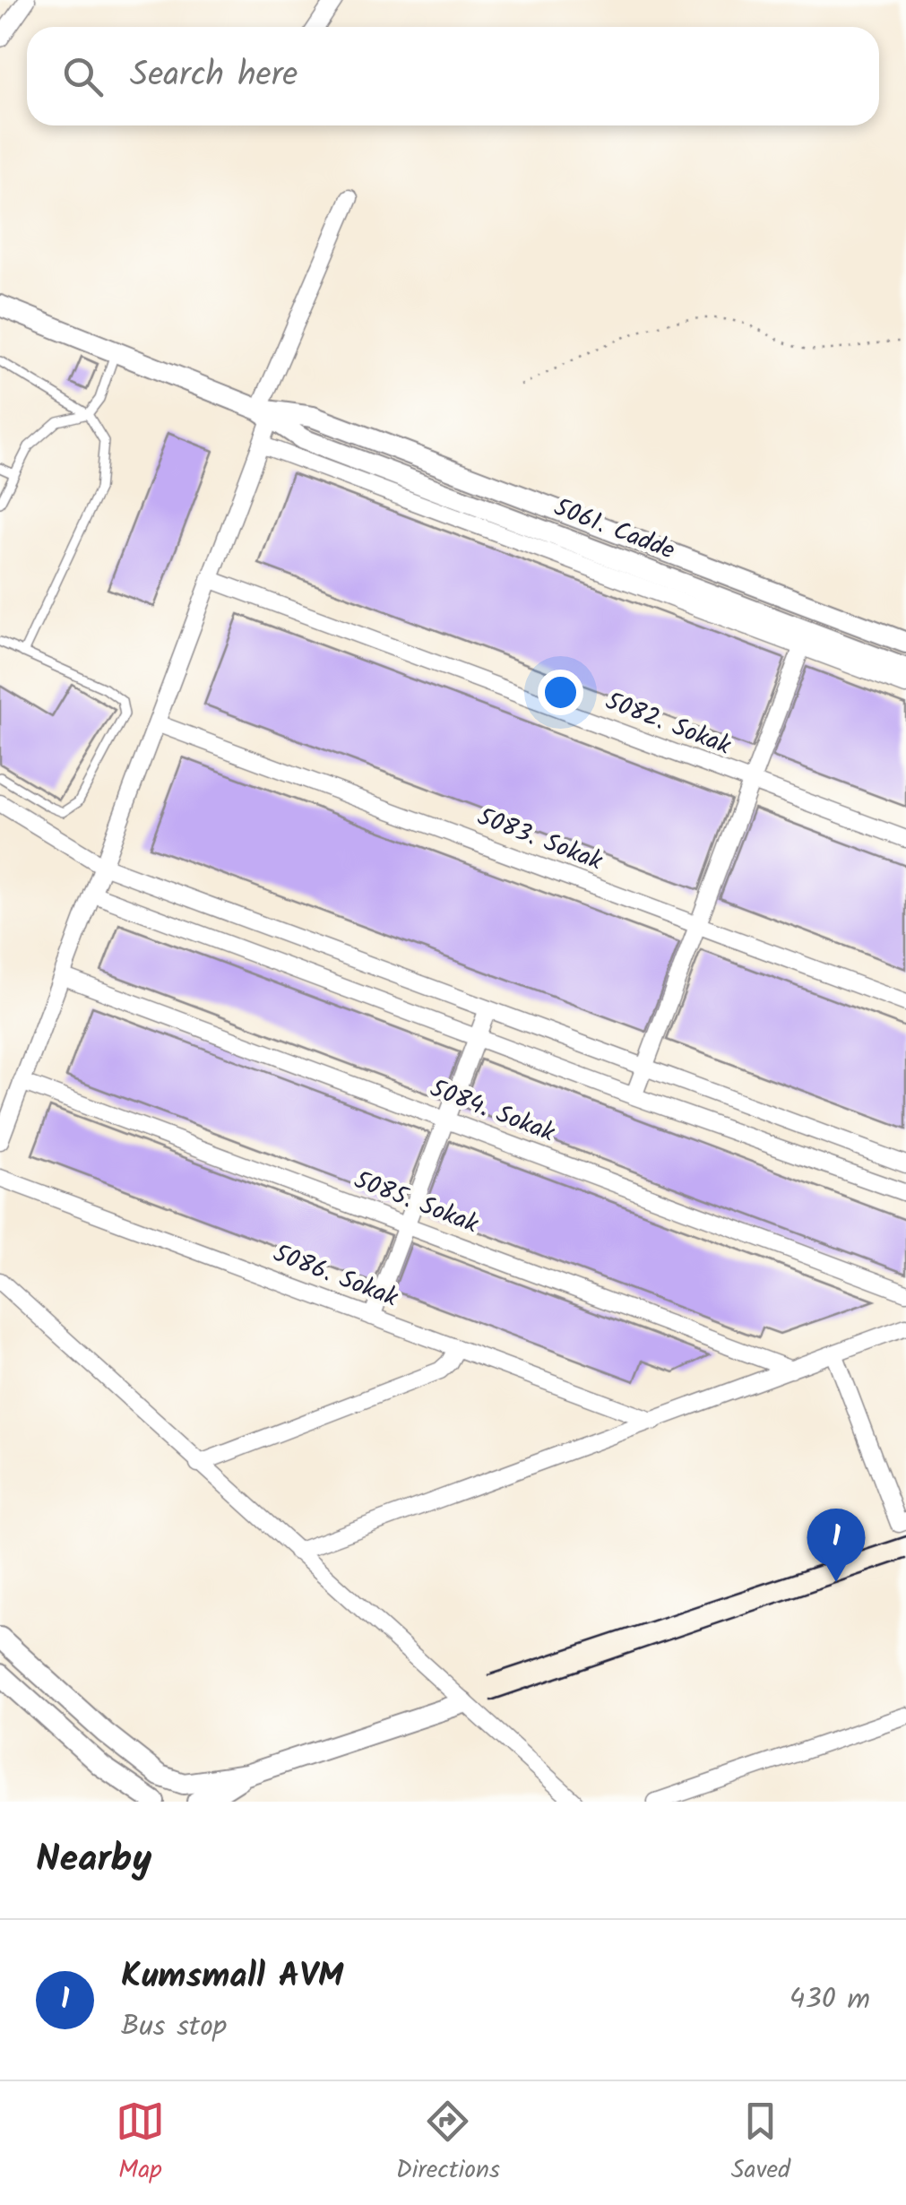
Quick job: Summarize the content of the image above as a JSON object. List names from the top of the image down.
{
  "streets": {
    "street": [
      "5061. Cadde",
      "5082. Sokak",
      "5083. Sokak",
      "5084. Sokak",
      "5085. Sokak",
      "5086. Sokak"
    ]
  },
  "page": {
    "search": "Search here",
    "pins": "1",
    "heading": "Nearby",
    "list": [
      {
        "mark": "1",
        "name": "Kumsmall AVM",
        "note": "Bus stop",
        "value": "430 m"
      }
    ],
    "nav": ["Map", "Directions", "Saved"]
  }
}
